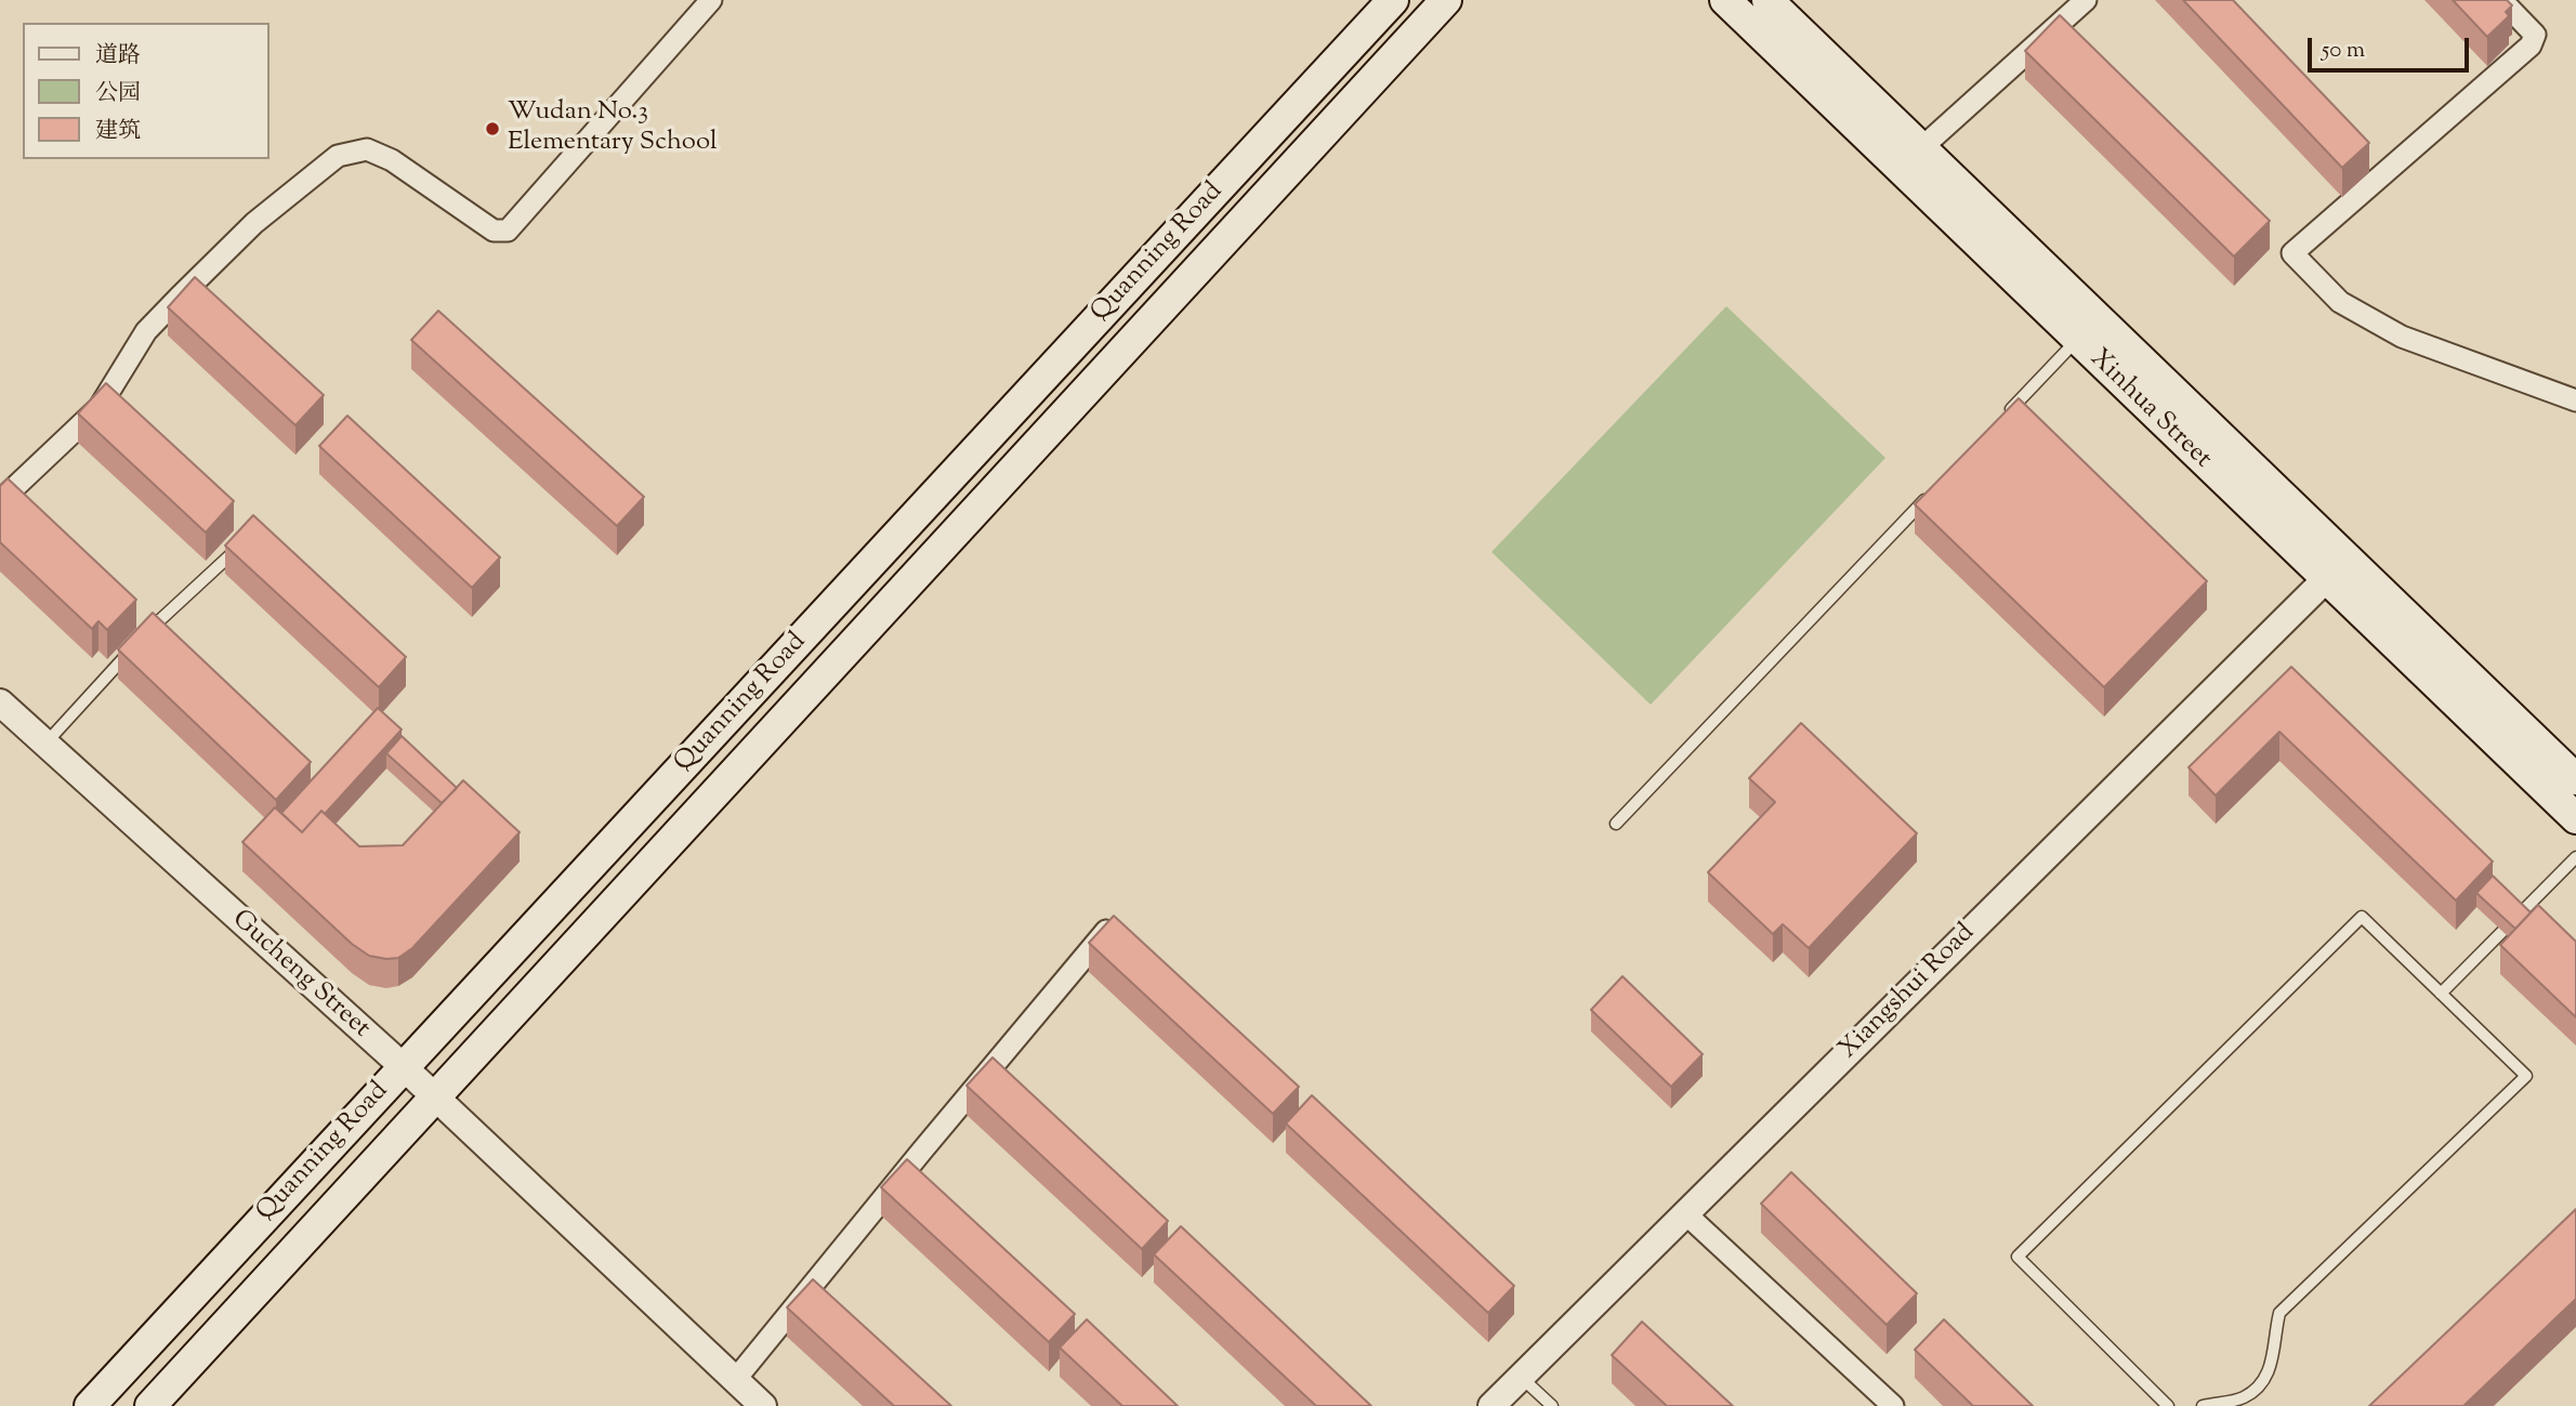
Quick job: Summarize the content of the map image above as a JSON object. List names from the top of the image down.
{
  "streets": {
    "main road": ["Quanning Road", "Xinhua Street"],
    "street": ["Gucheng Street", "Xiangshui Road"]
  },
  "crossings": [
    ["Quanning Road", "Gucheng Street"],
    ["Xinhua Street", "Xiangshui Road"]
  ],
  "places": ["Wudan No.3 Elementary School"],
  "legend": ["道路", "公园", "建筑"],
  "scale_bar": "50 m"
}
